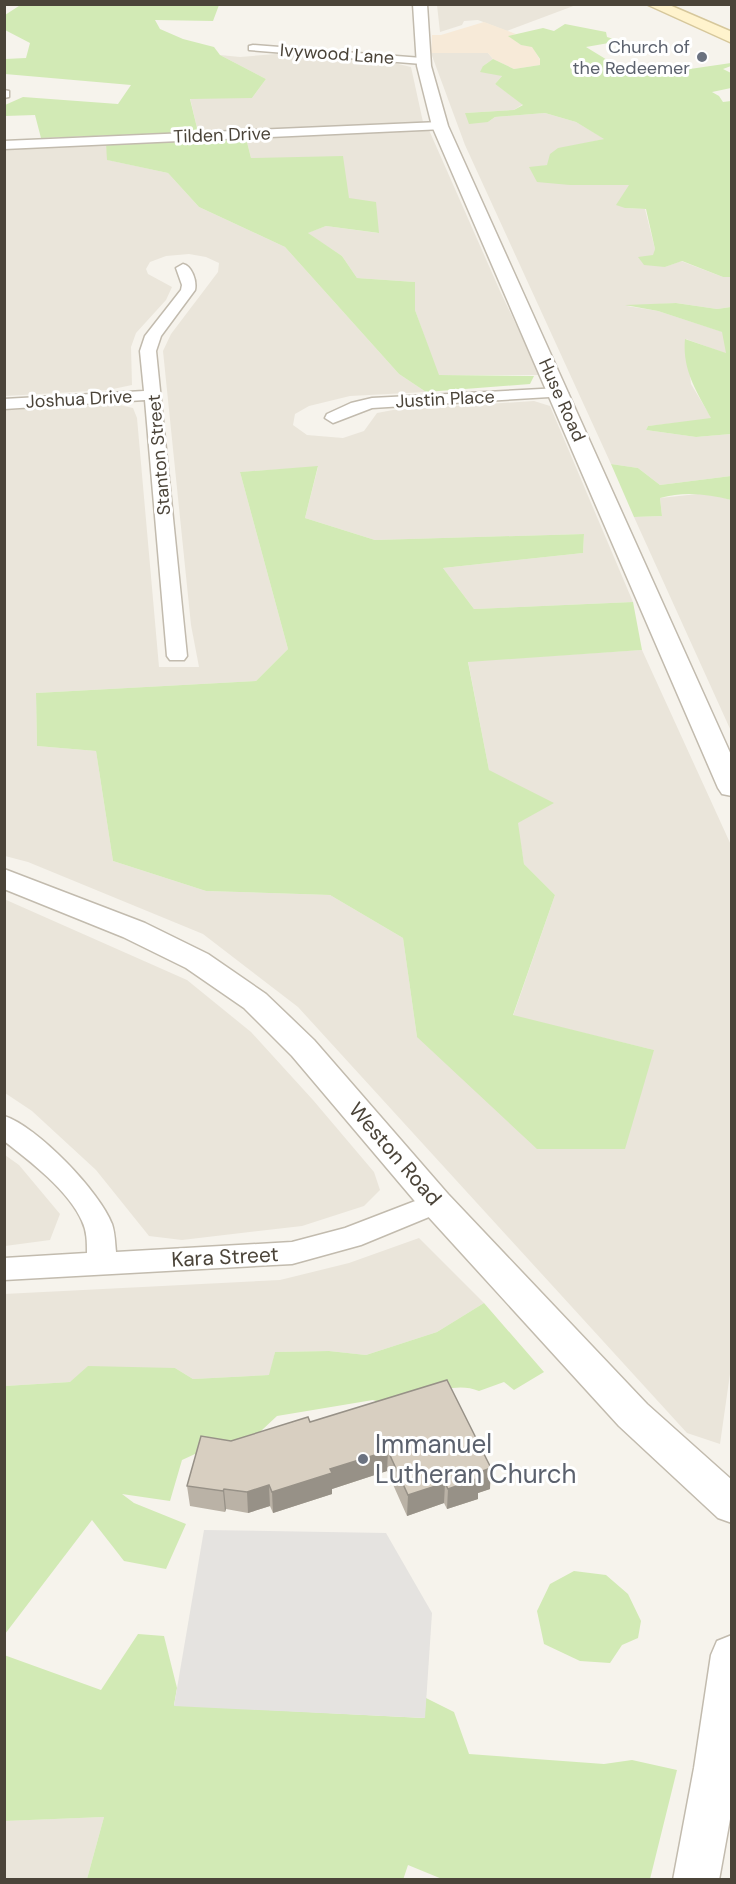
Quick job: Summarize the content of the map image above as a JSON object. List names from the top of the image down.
{
  "streets": {
    "street": [
      "Ivywood Lane",
      "Tilden Drive",
      "Joshua Drive",
      "Justin Place",
      "Huse Road",
      "Stanton Street",
      "Weston Road",
      "Kara Street"
    ]
  },
  "crossings": [
    ["Ivywood Lane", "Huse Road"],
    ["Tilden Drive", "Huse Road"],
    ["Joshua Drive", "Stanton Street"],
    ["Justin Place", "Huse Road"],
    ["Weston Road", "Kara Street"]
  ],
  "places": ["Church of the Redeemer", "Immanuel Lutheran Church"]
}
